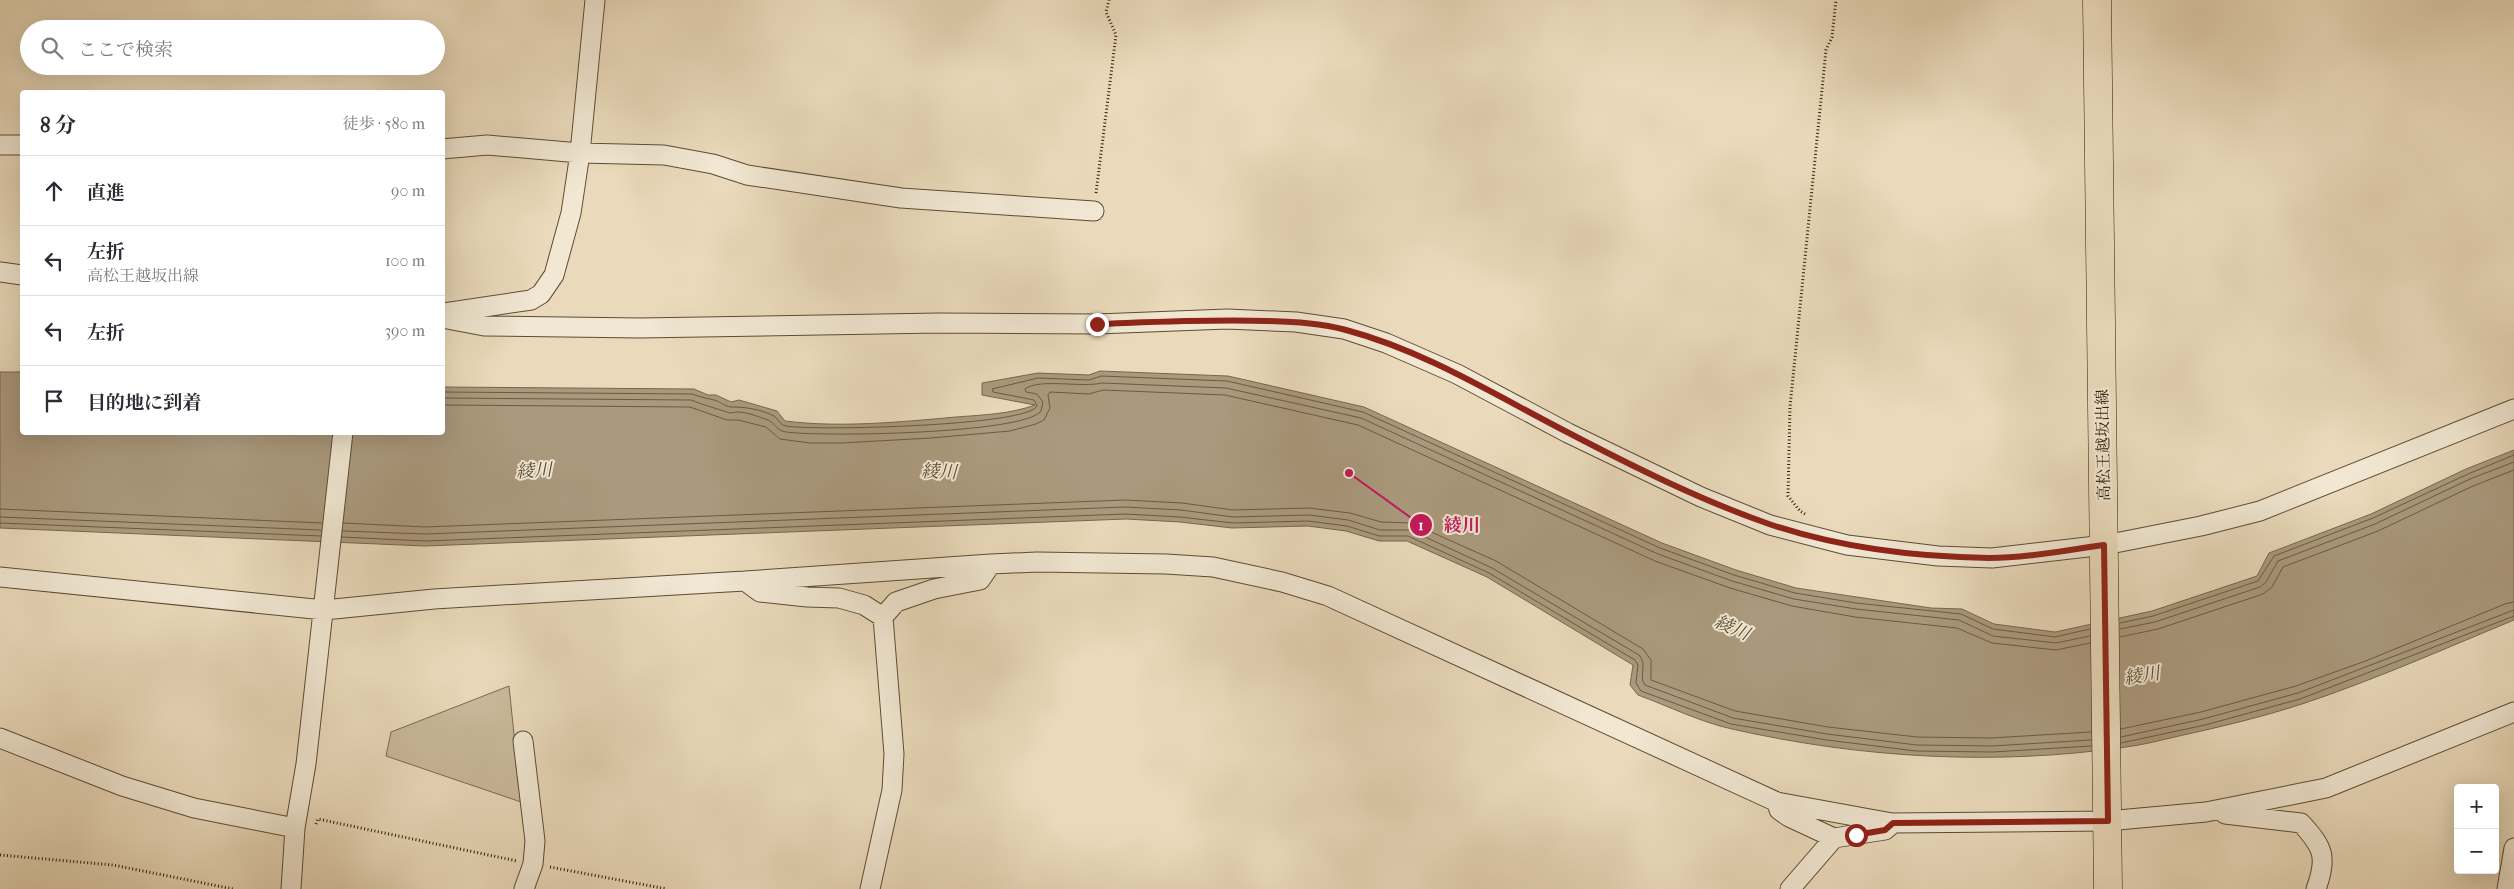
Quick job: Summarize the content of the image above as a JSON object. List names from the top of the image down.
{
  "streets": {
    "main road": ["高松王越坂出線"]
  },
  "water": ["綾川"],
  "places": ["綾川"],
  "page": {
    "search": "ここで検索",
    "heading": ["8 分", "徒歩 · 580 m"],
    "list": [
      ["直進", "90 m"],
      ["左折", "高松王越坂出線", "100 m"],
      ["左折", "390 m"],
      "目的地に到着"
    ],
    "map_buttons": ["+", "−"]
  }
}
